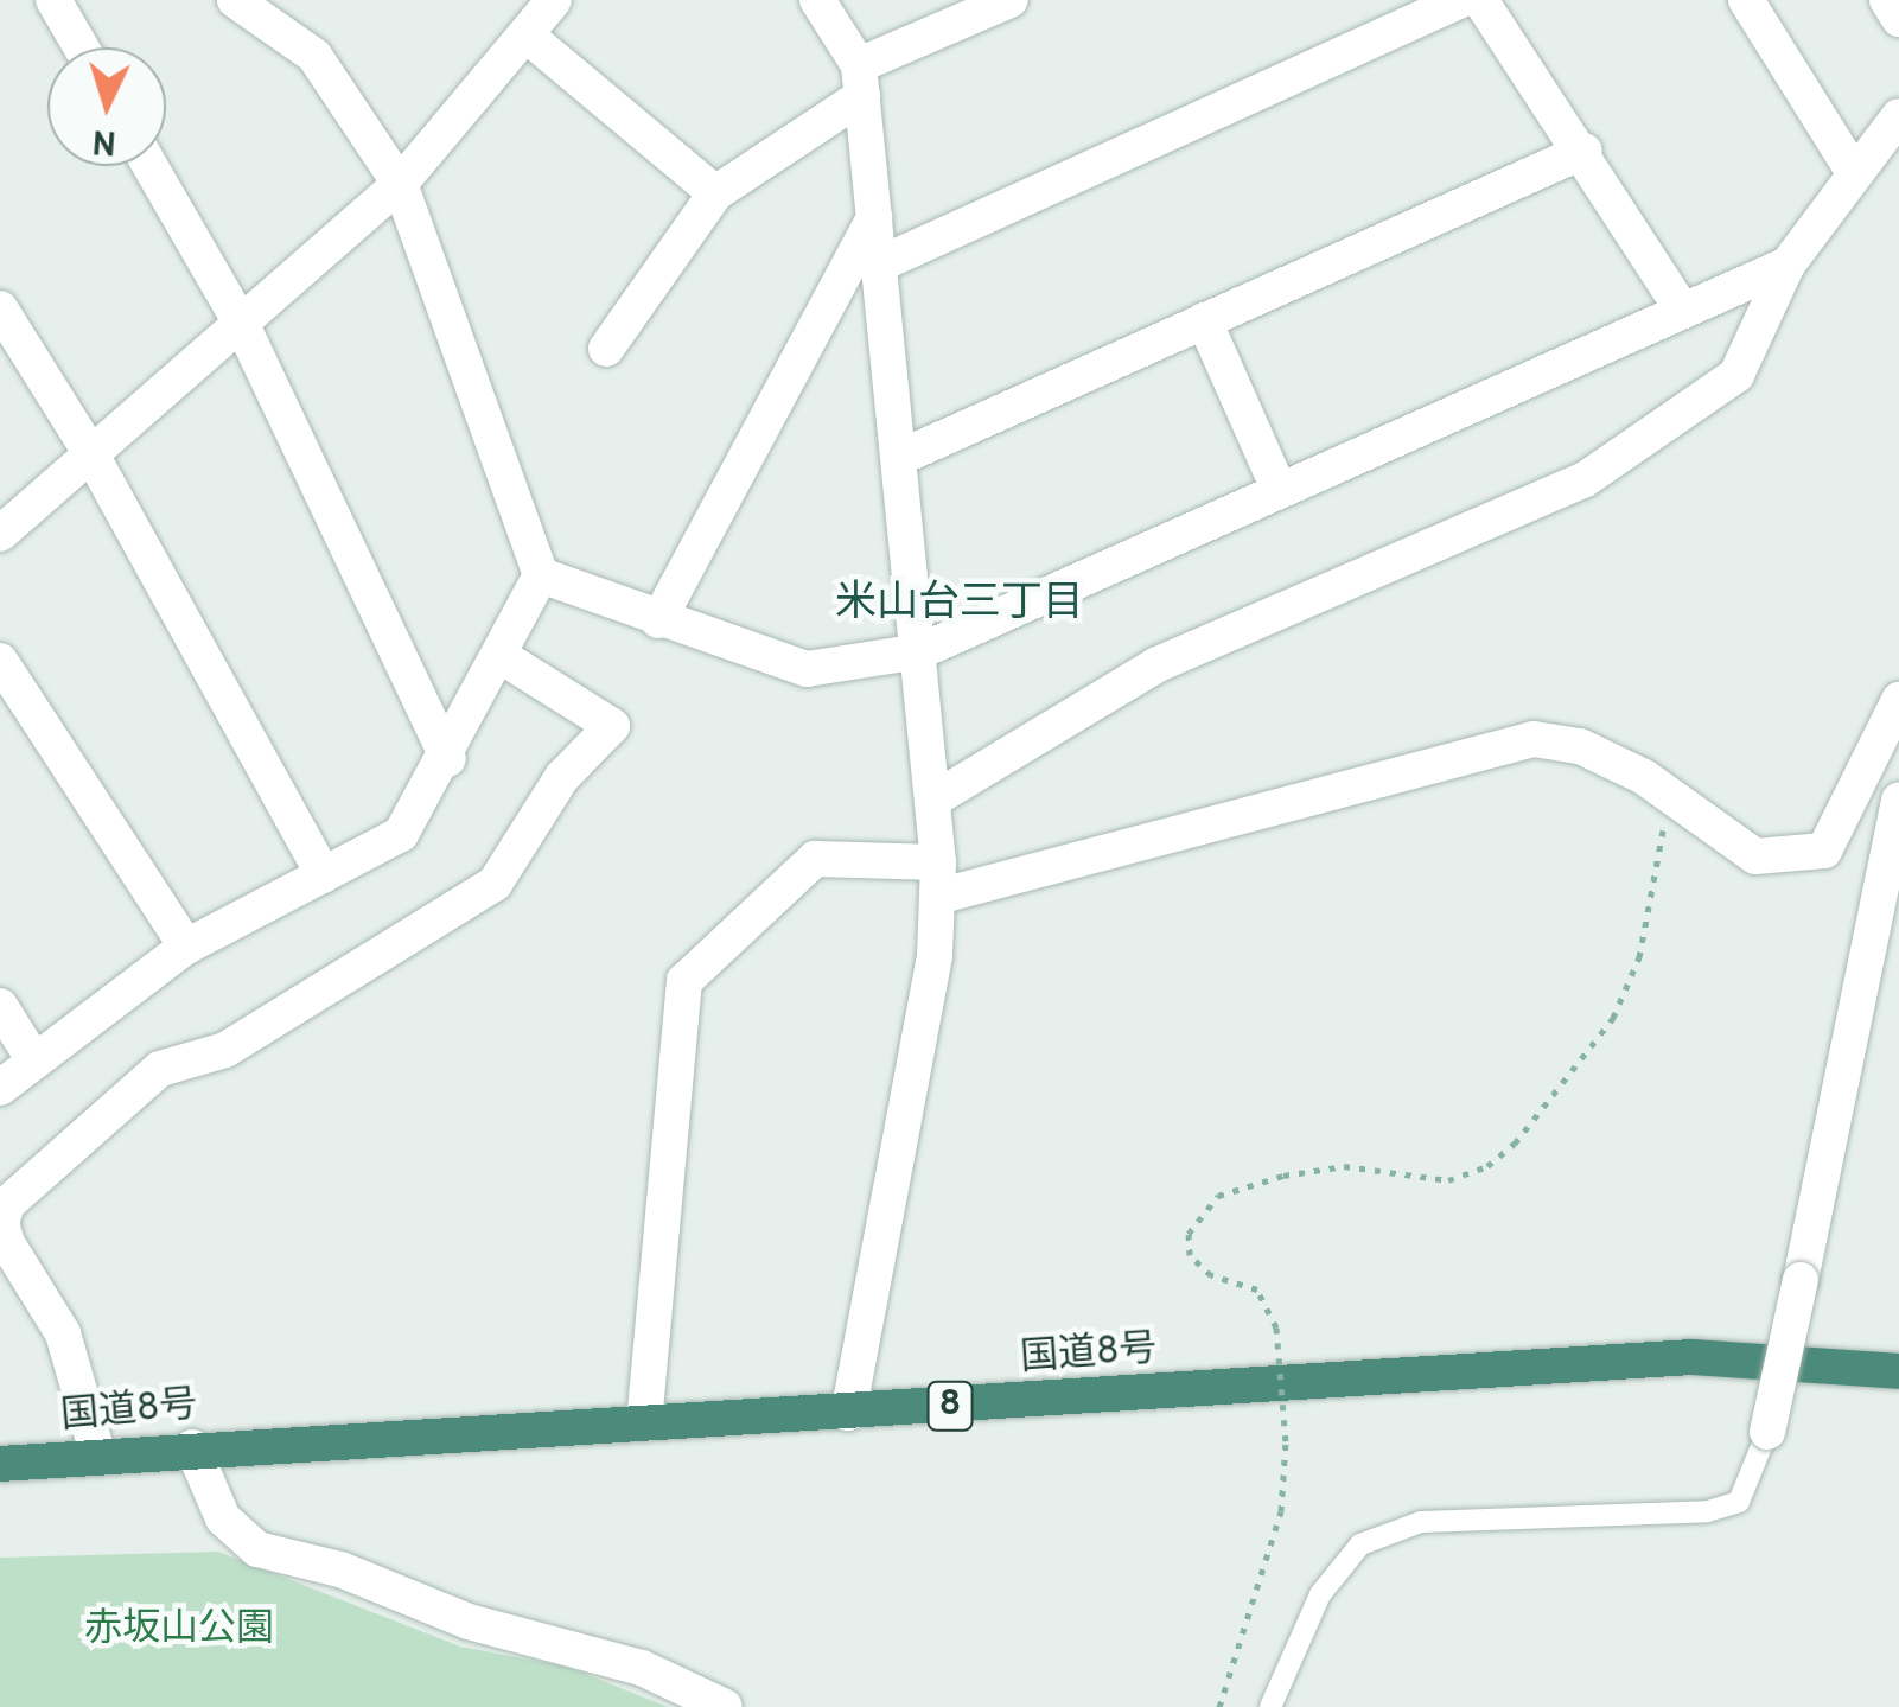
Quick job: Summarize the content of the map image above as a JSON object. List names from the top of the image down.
{
  "streets": {
    "highway": ["国道8号", "8"]
  },
  "districts": ["米山台三丁目"],
  "parks": ["赤坂山公園"],
  "north": "bottom"
}
